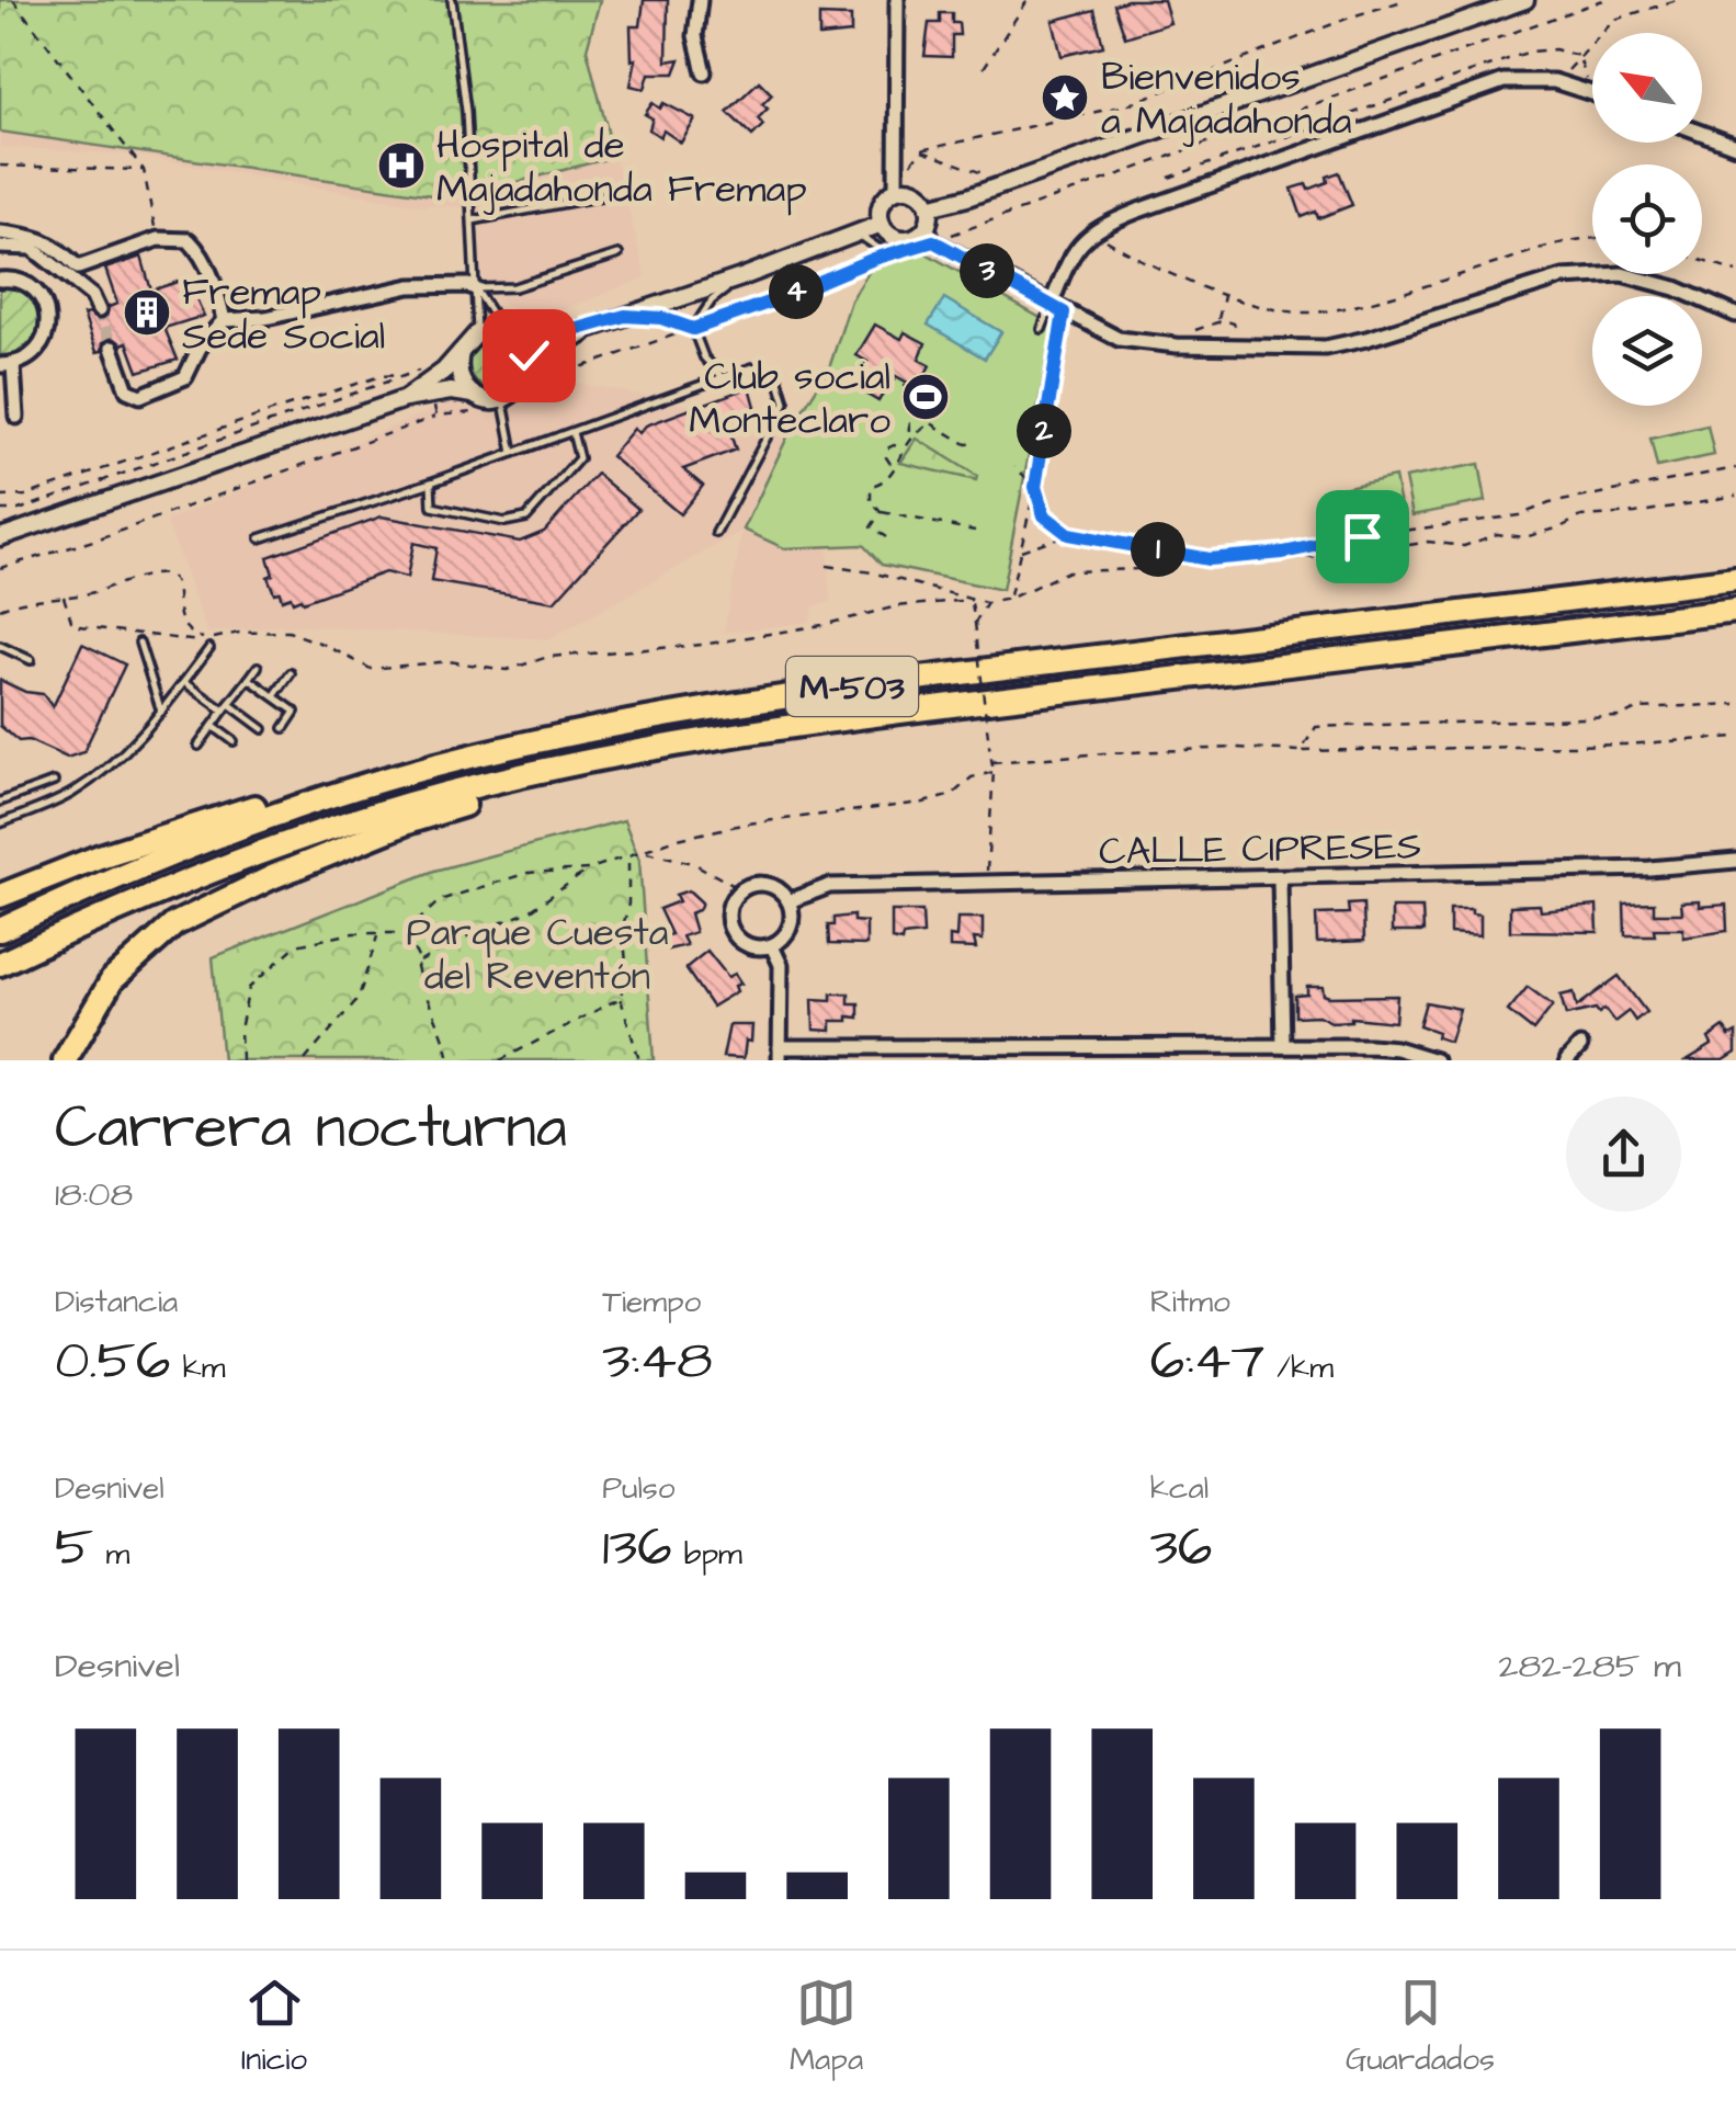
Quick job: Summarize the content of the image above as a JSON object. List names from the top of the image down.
{
  "streets": {
    "highway": ["M-503"],
    "street": ["CALLE CIPRESES"]
  },
  "parks": ["Parque Cuesta del Reventón"],
  "places": {
    "place": ["Bienvenidos a Majadahonda"],
    "hospital": ["Hospital de Majadahonda Fremap"],
    "building": ["Fremap Sede Social"],
    "sports": ["Club social Monteclaro"]
  },
  "north": "top left",
  "page": {
    "pins": [
      "3",
      "4",
      "2",
      "1"
    ],
    "heading": ["Carrera nocturna", "18:08"],
    "stats": [
      ["Distancia", "0.56 km"],
      ["Tiempo", "3:48"],
      ["Ritmo", "6:47 /km"],
      ["Desnivel", "5 m"],
      ["Pulso", "136 bpm"],
      ["kcal", "36"]
    ],
    "chart": ["Desnivel", "282–285 m"],
    "tabs": ["Inicio", "Mapa", "Guardados"]
  }
}
